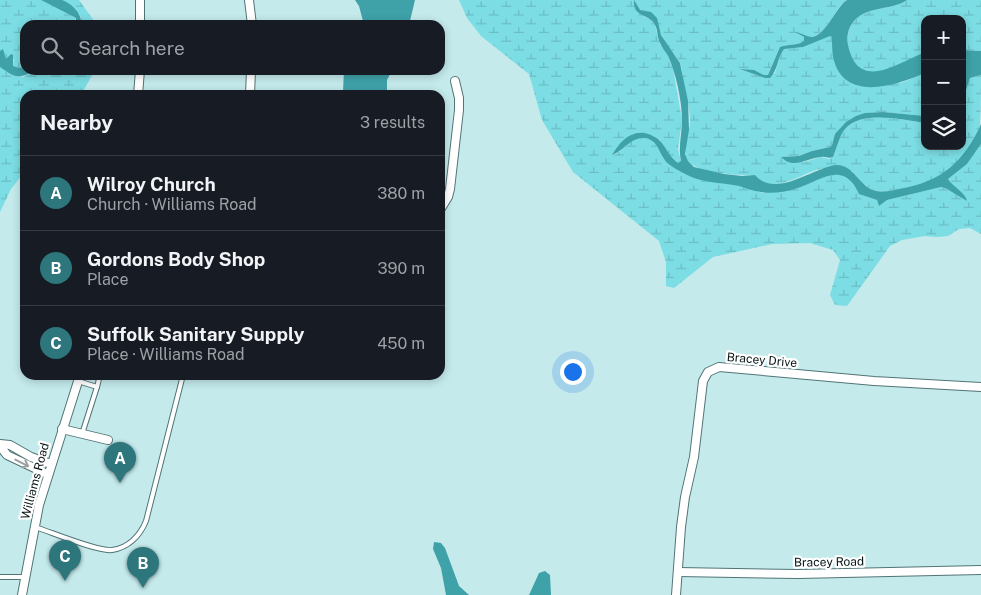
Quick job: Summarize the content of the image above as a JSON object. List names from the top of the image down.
{
  "streets": {
    "street": ["Bracey Drive", "Williams Road", "Bracey Road"]
  },
  "crossings": [
    ["Bracey Drive", "Bracey Road"]
  ],
  "page": {
    "map_buttons": ["+", "−"],
    "search": "Search here",
    "heading": ["Nearby", "3 results"],
    "list": [
      {
        "mark": "A",
        "name": "Wilroy Church",
        "note": "Church · Williams Road",
        "value": "380 m"
      },
      {
        "mark": "B",
        "name": "Gordons Body Shop",
        "note": "Place",
        "value": "390 m"
      },
      {
        "mark": "C",
        "name": "Suffolk Sanitary Supply",
        "note": "Place · Williams Road",
        "value": "450 m"
      }
    ],
    "pins": ["A", "C", "B"]
  }
}
